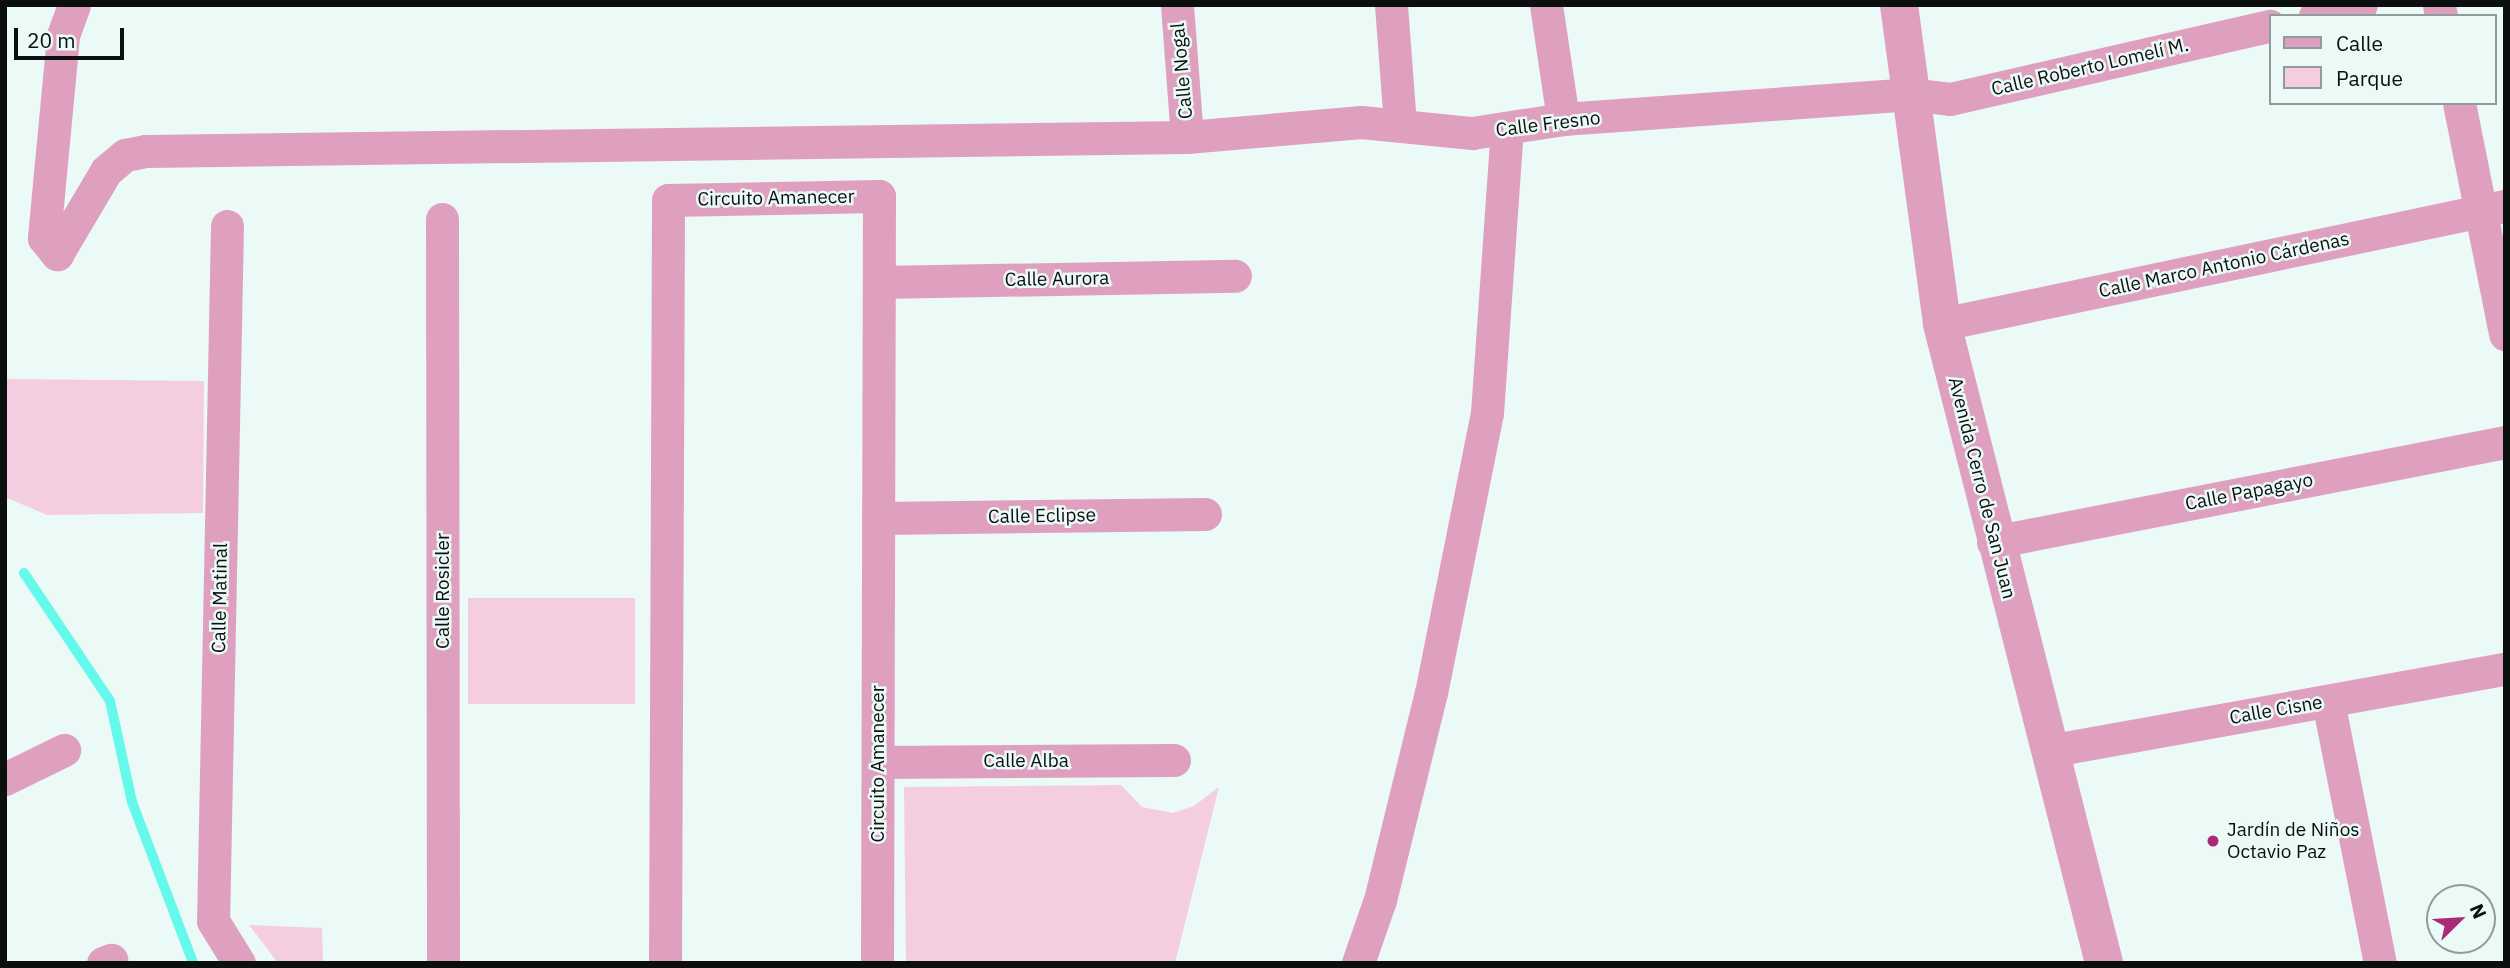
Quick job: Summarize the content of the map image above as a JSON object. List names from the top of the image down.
{
  "streets": {
    "street": [
      "Calle Roberto Lomelí M.",
      "Calle Nogal",
      "Calle Fresno",
      "Circuito Amanecer",
      "Calle Marco Antonio Cárdenas",
      "Calle Aurora",
      "Avenida Cerro de San Juan",
      "Calle Papagayo",
      "Calle Eclipse",
      "Calle Rosicler",
      "Calle Matinal",
      "Calle Cisne",
      "Calle Alba"
    ]
  },
  "crossings": [
    ["Calle Roberto Lomelí M.", "Calle Fresno"],
    ["Calle Roberto Lomelí M.", "Avenida Cerro de San Juan"],
    ["Calle Nogal", "Calle Fresno"],
    ["Calle Fresno", "Avenida Cerro de San Juan"],
    ["Circuito Amanecer", "Calle Aurora"],
    ["Circuito Amanecer", "Calle Eclipse"],
    ["Circuito Amanecer", "Calle Alba"],
    ["Calle Marco Antonio Cárdenas", "Avenida Cerro de San Juan"],
    ["Avenida Cerro de San Juan", "Calle Papagayo"],
    ["Avenida Cerro de San Juan", "Calle Cisne"]
  ],
  "places": ["Jardín de Niños Octavio Paz"],
  "legend": ["Calle", "Parque"],
  "scale_bar": "20 m",
  "north": "top right"
}
